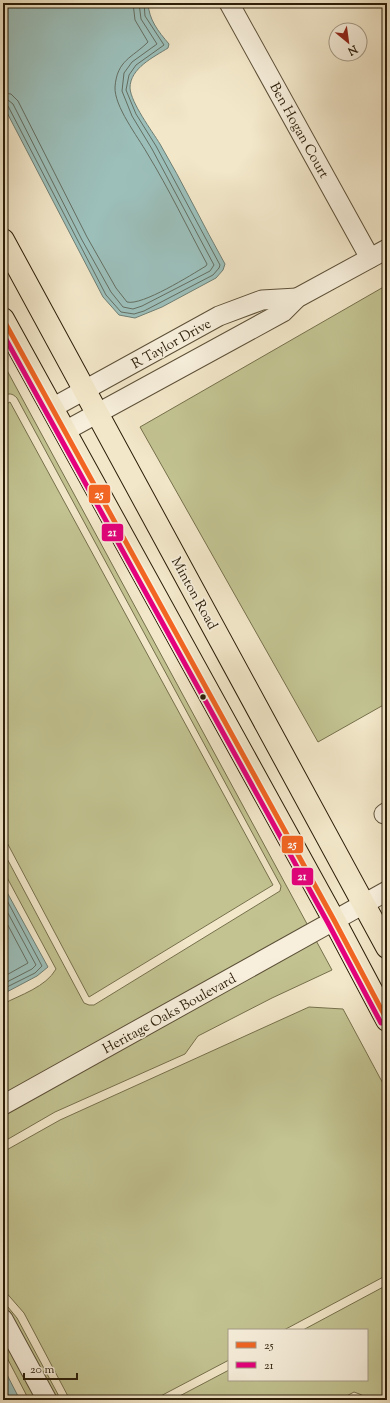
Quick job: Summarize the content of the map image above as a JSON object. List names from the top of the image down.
{
  "streets": {
    "main road": ["Minton Road"],
    "street": ["Ben Hogan Court", "R Taylor Drive", "Heritage Oaks Boulevard"]
  },
  "crossings": [
    ["Ben Hogan Court", "R Taylor Drive"],
    ["R Taylor Drive", "Minton Road"],
    ["Minton Road", "Heritage Oaks Boulevard"]
  ],
  "lines": ["transit line 25", "transit line 21"],
  "legend": ["25", "21"],
  "scale_bar": "20 m",
  "north": "bottom right"
}
